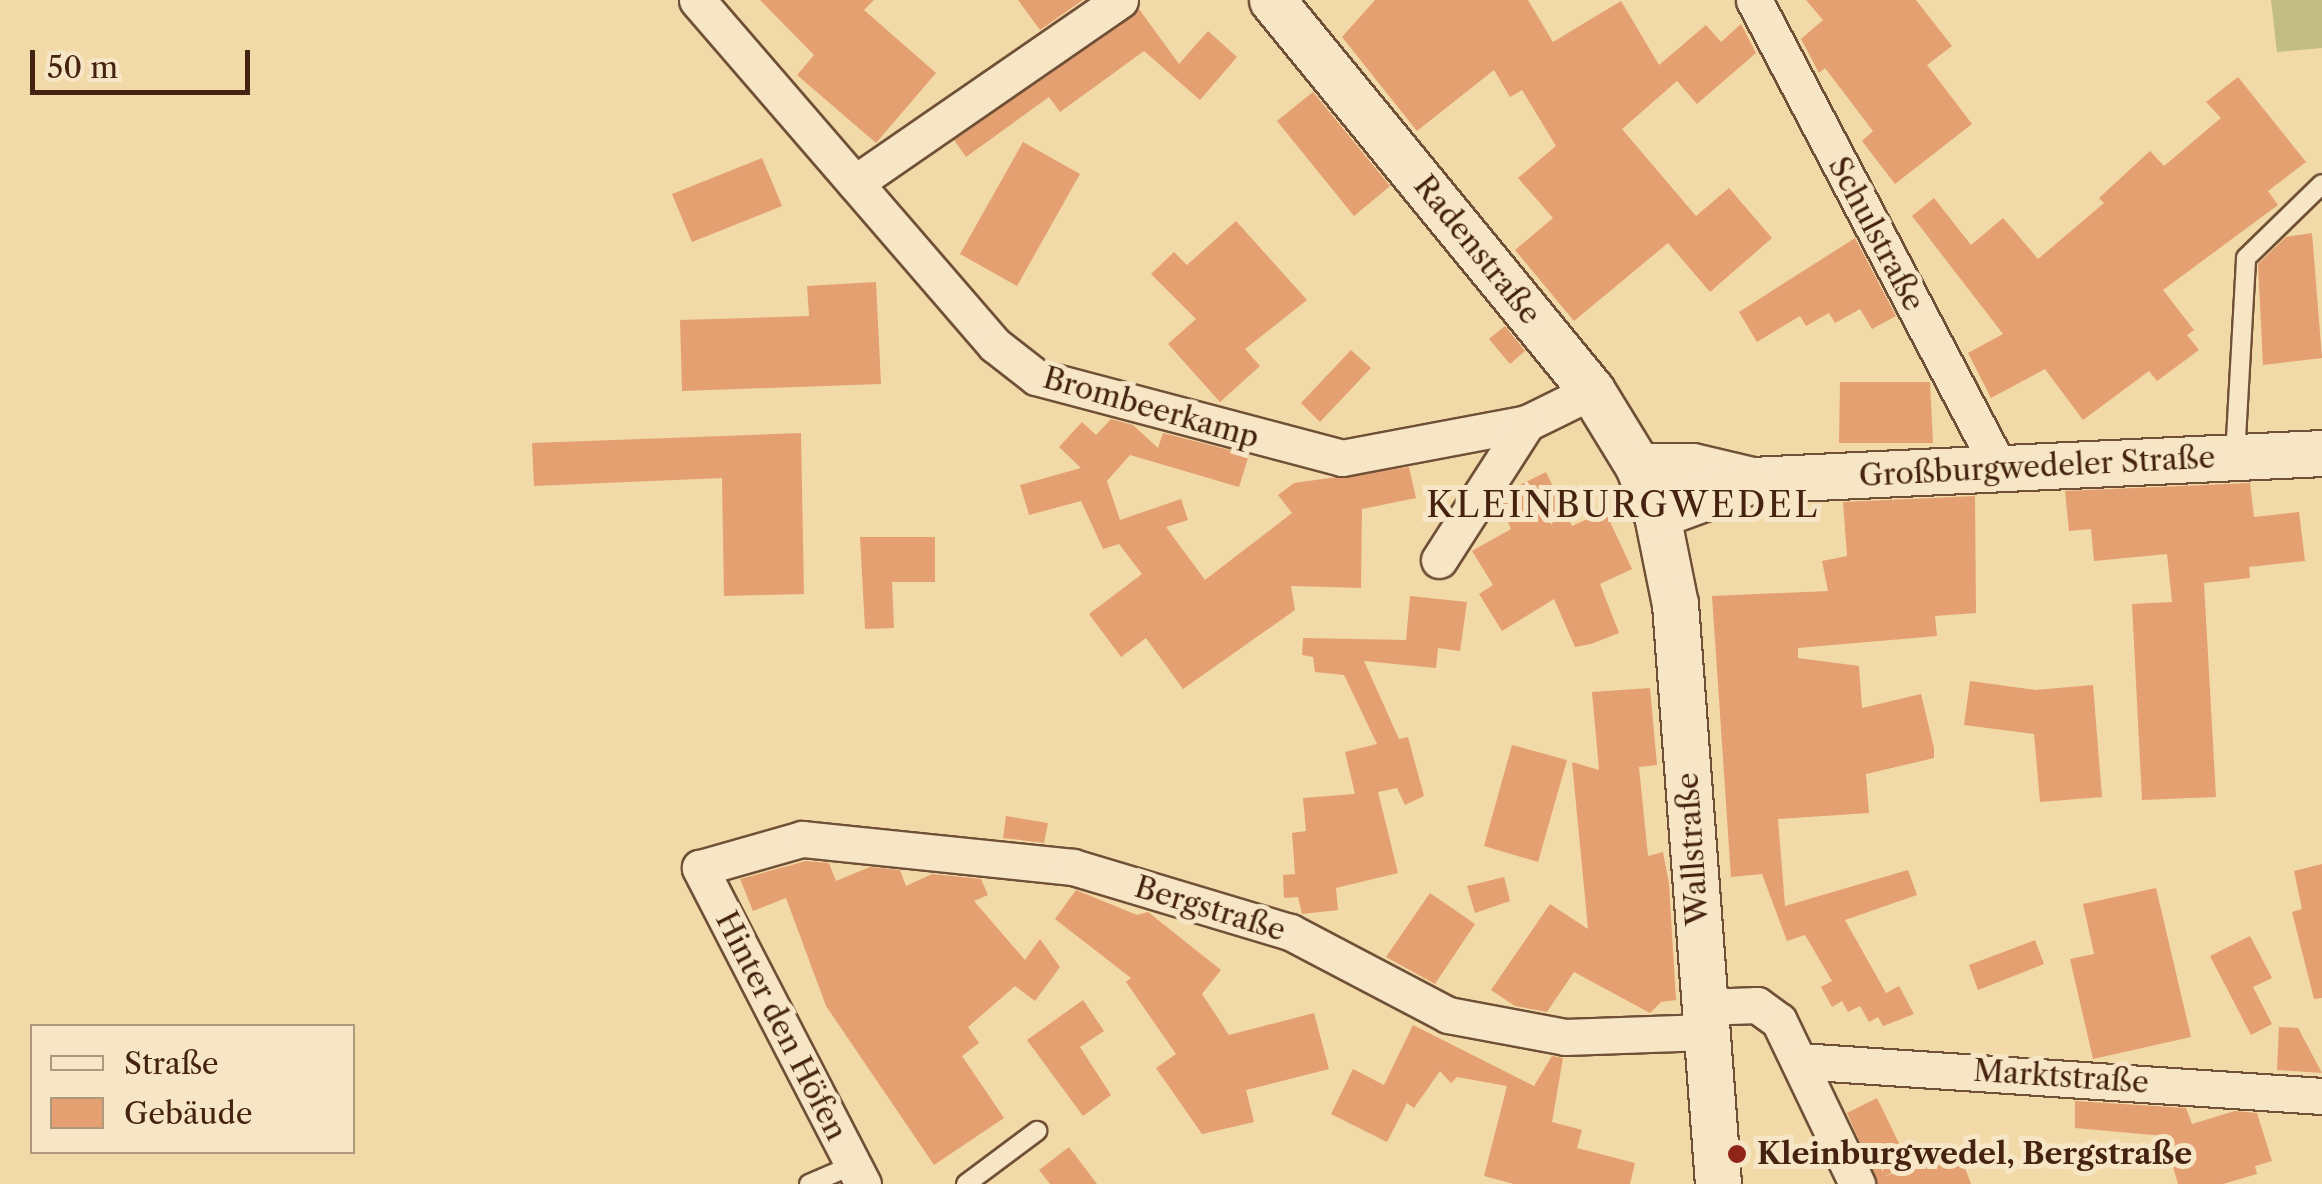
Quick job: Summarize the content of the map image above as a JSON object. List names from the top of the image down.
{
  "streets": {
    "street": [
      "Schulstraße",
      "Radenstraße",
      "Brombeerkamp",
      "Großburgwedeler Straße",
      "Wallstraße",
      "Bergstraße",
      "Hinter den Höfen",
      "Marktstraße"
    ]
  },
  "crossings": [
    ["Schulstraße", "Großburgwedeler Straße"],
    ["Radenstraße", "Brombeerkamp"],
    ["Radenstraße", "Großburgwedeler Straße"],
    ["Radenstraße", "Wallstraße"],
    ["Großburgwedeler Straße", "Wallstraße"],
    ["Wallstraße", "Bergstraße"],
    ["Bergstraße", "Hinter den Höfen"],
    ["Bergstraße", "Marktstraße"]
  ],
  "districts": ["KLEINBURGWEDEL"],
  "places": ["Kleinburgwedel, Bergstraße"],
  "legend": ["Straße", "Gebäude"],
  "scale_bar": "50 m"
}
